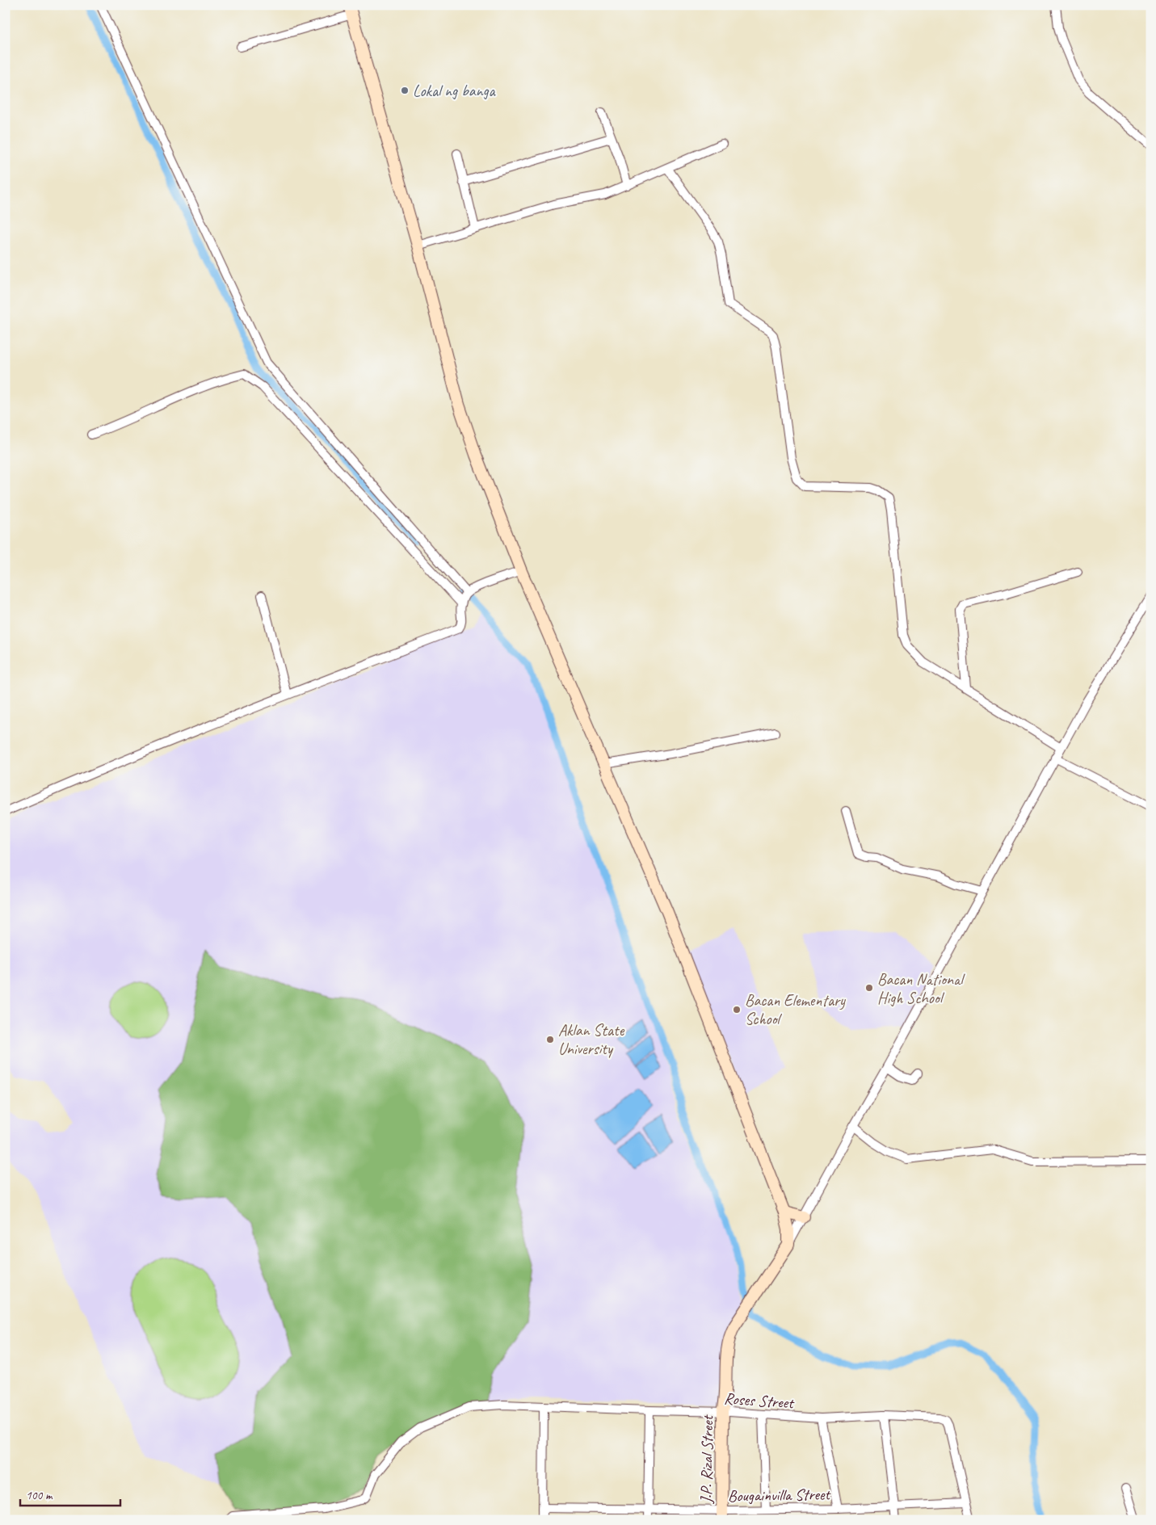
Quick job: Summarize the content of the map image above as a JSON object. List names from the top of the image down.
{
  "streets": {
    "main road": ["J.P. Rizal Street"],
    "street": ["Roses Street", "Bougainvilla Street"]
  },
  "crossings": [
    ["Roses Street", "J.P. Rizal Street"],
    ["Roses Street", "Bougainvilla Street"],
    ["J.P. Rizal Street", "Bougainvilla Street"]
  ],
  "places": [
    "Lokal ng banga",
    "Bacan National High School",
    "Bacan Elementary School",
    "Aklan State University"
  ],
  "scale_bar": "100 m"
}
